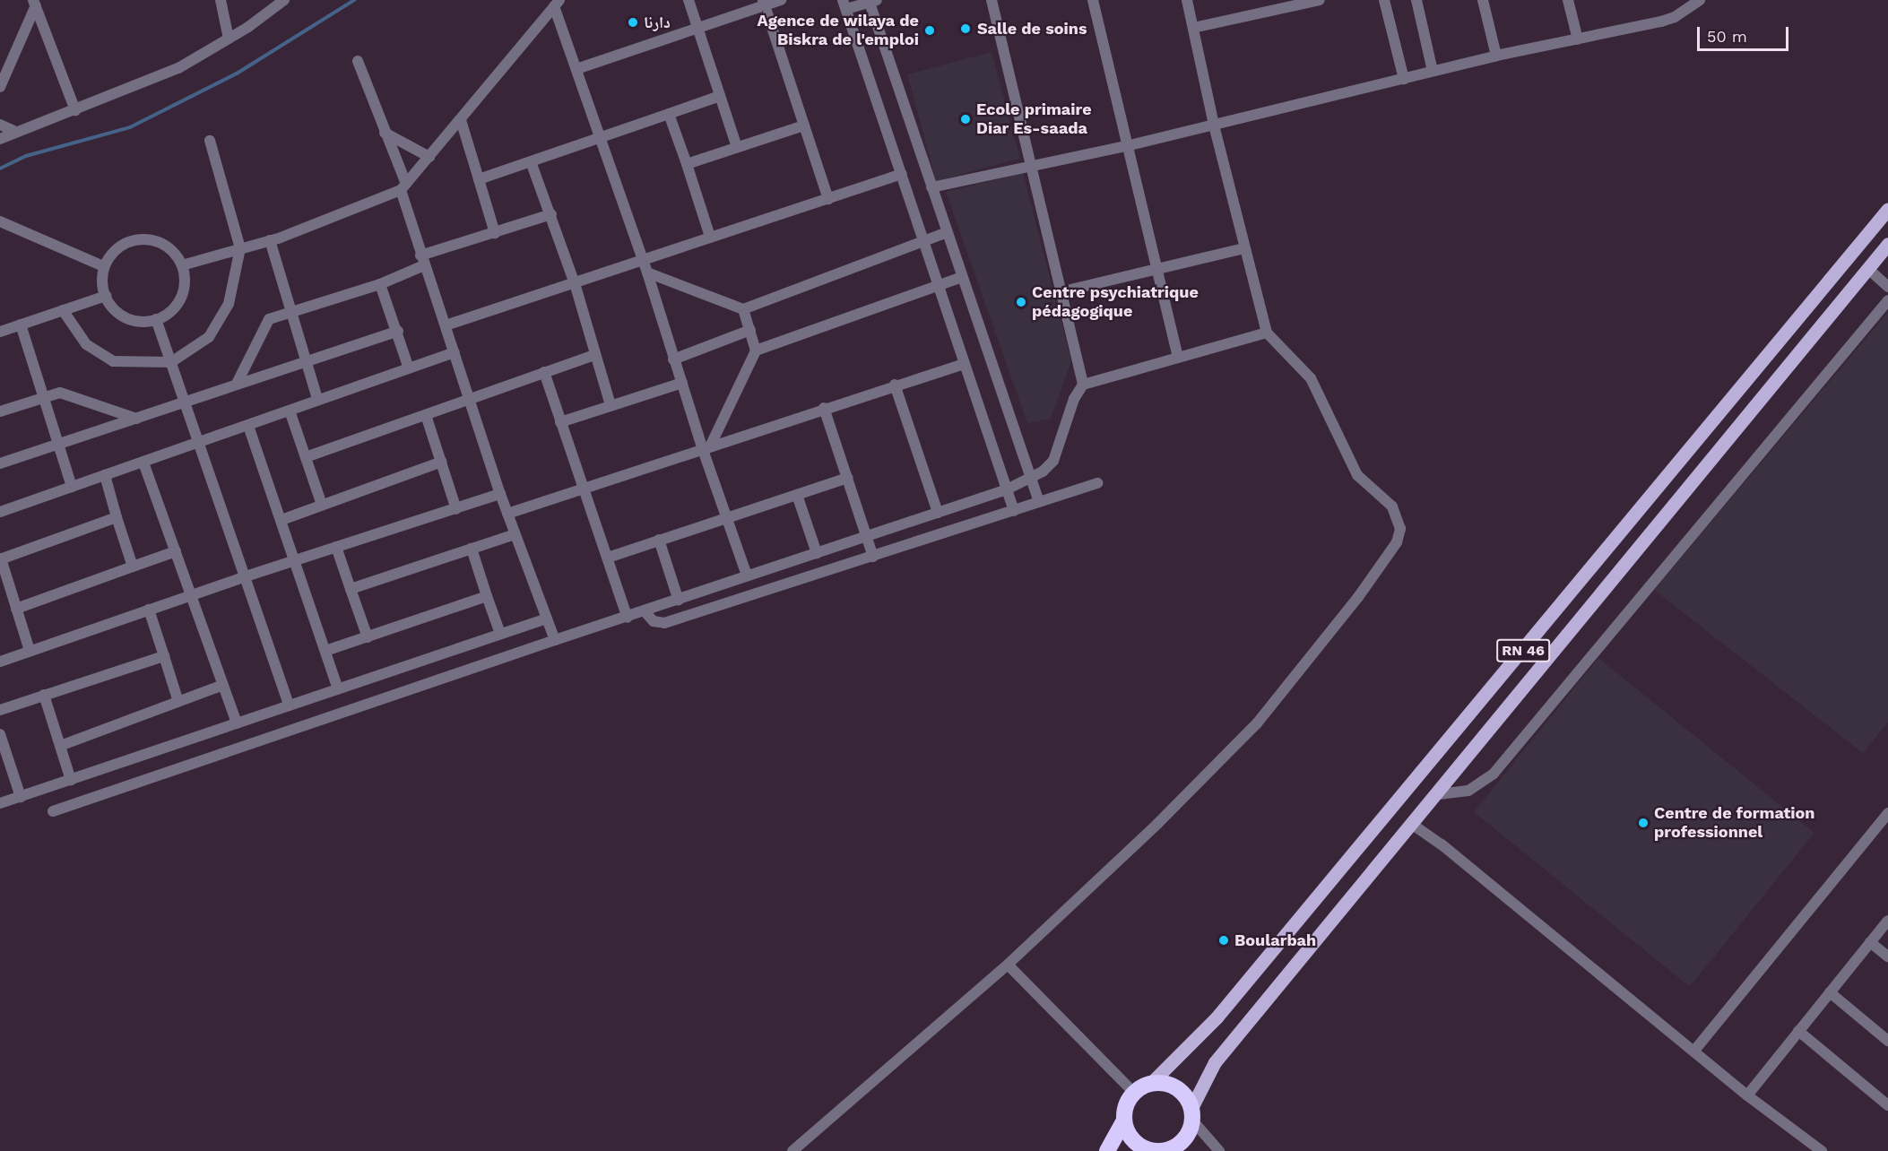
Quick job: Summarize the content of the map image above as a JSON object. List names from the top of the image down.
{
  "streets": {
    "main road": ["RN 46"]
  },
  "places": [
    "دارنا",
    "Salle de soins",
    "Agence de wilaya de Biskra de l'emploi",
    "Ecole primaire Diar Es-saada",
    "Centre psychiatrique pédagogique",
    "Centre de formation professionnel",
    "Boularbah"
  ],
  "scale_bar": "50 m"
}
